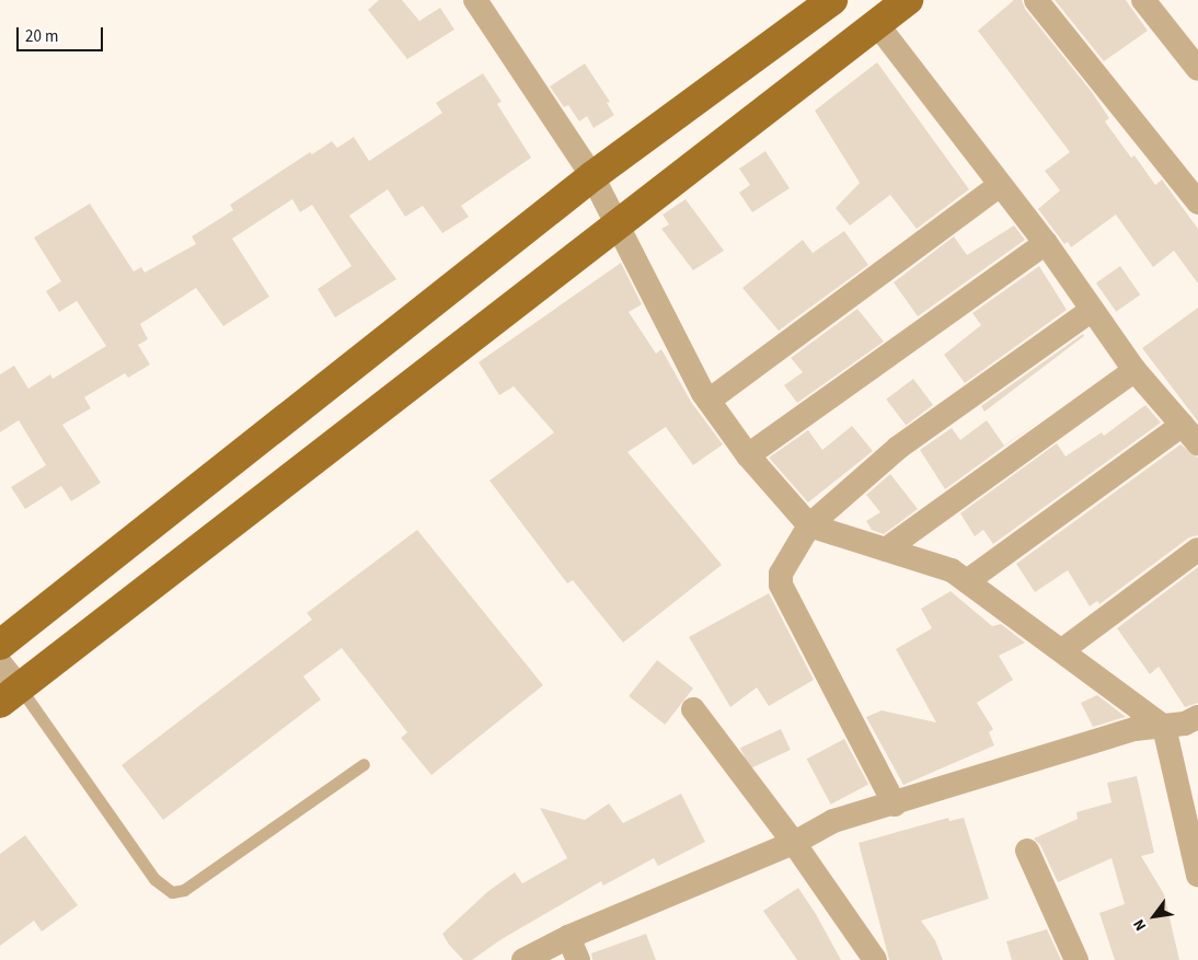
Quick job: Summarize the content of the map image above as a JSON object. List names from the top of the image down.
{
  "scale_bar": "20 m",
  "north": "bottom left"
}
